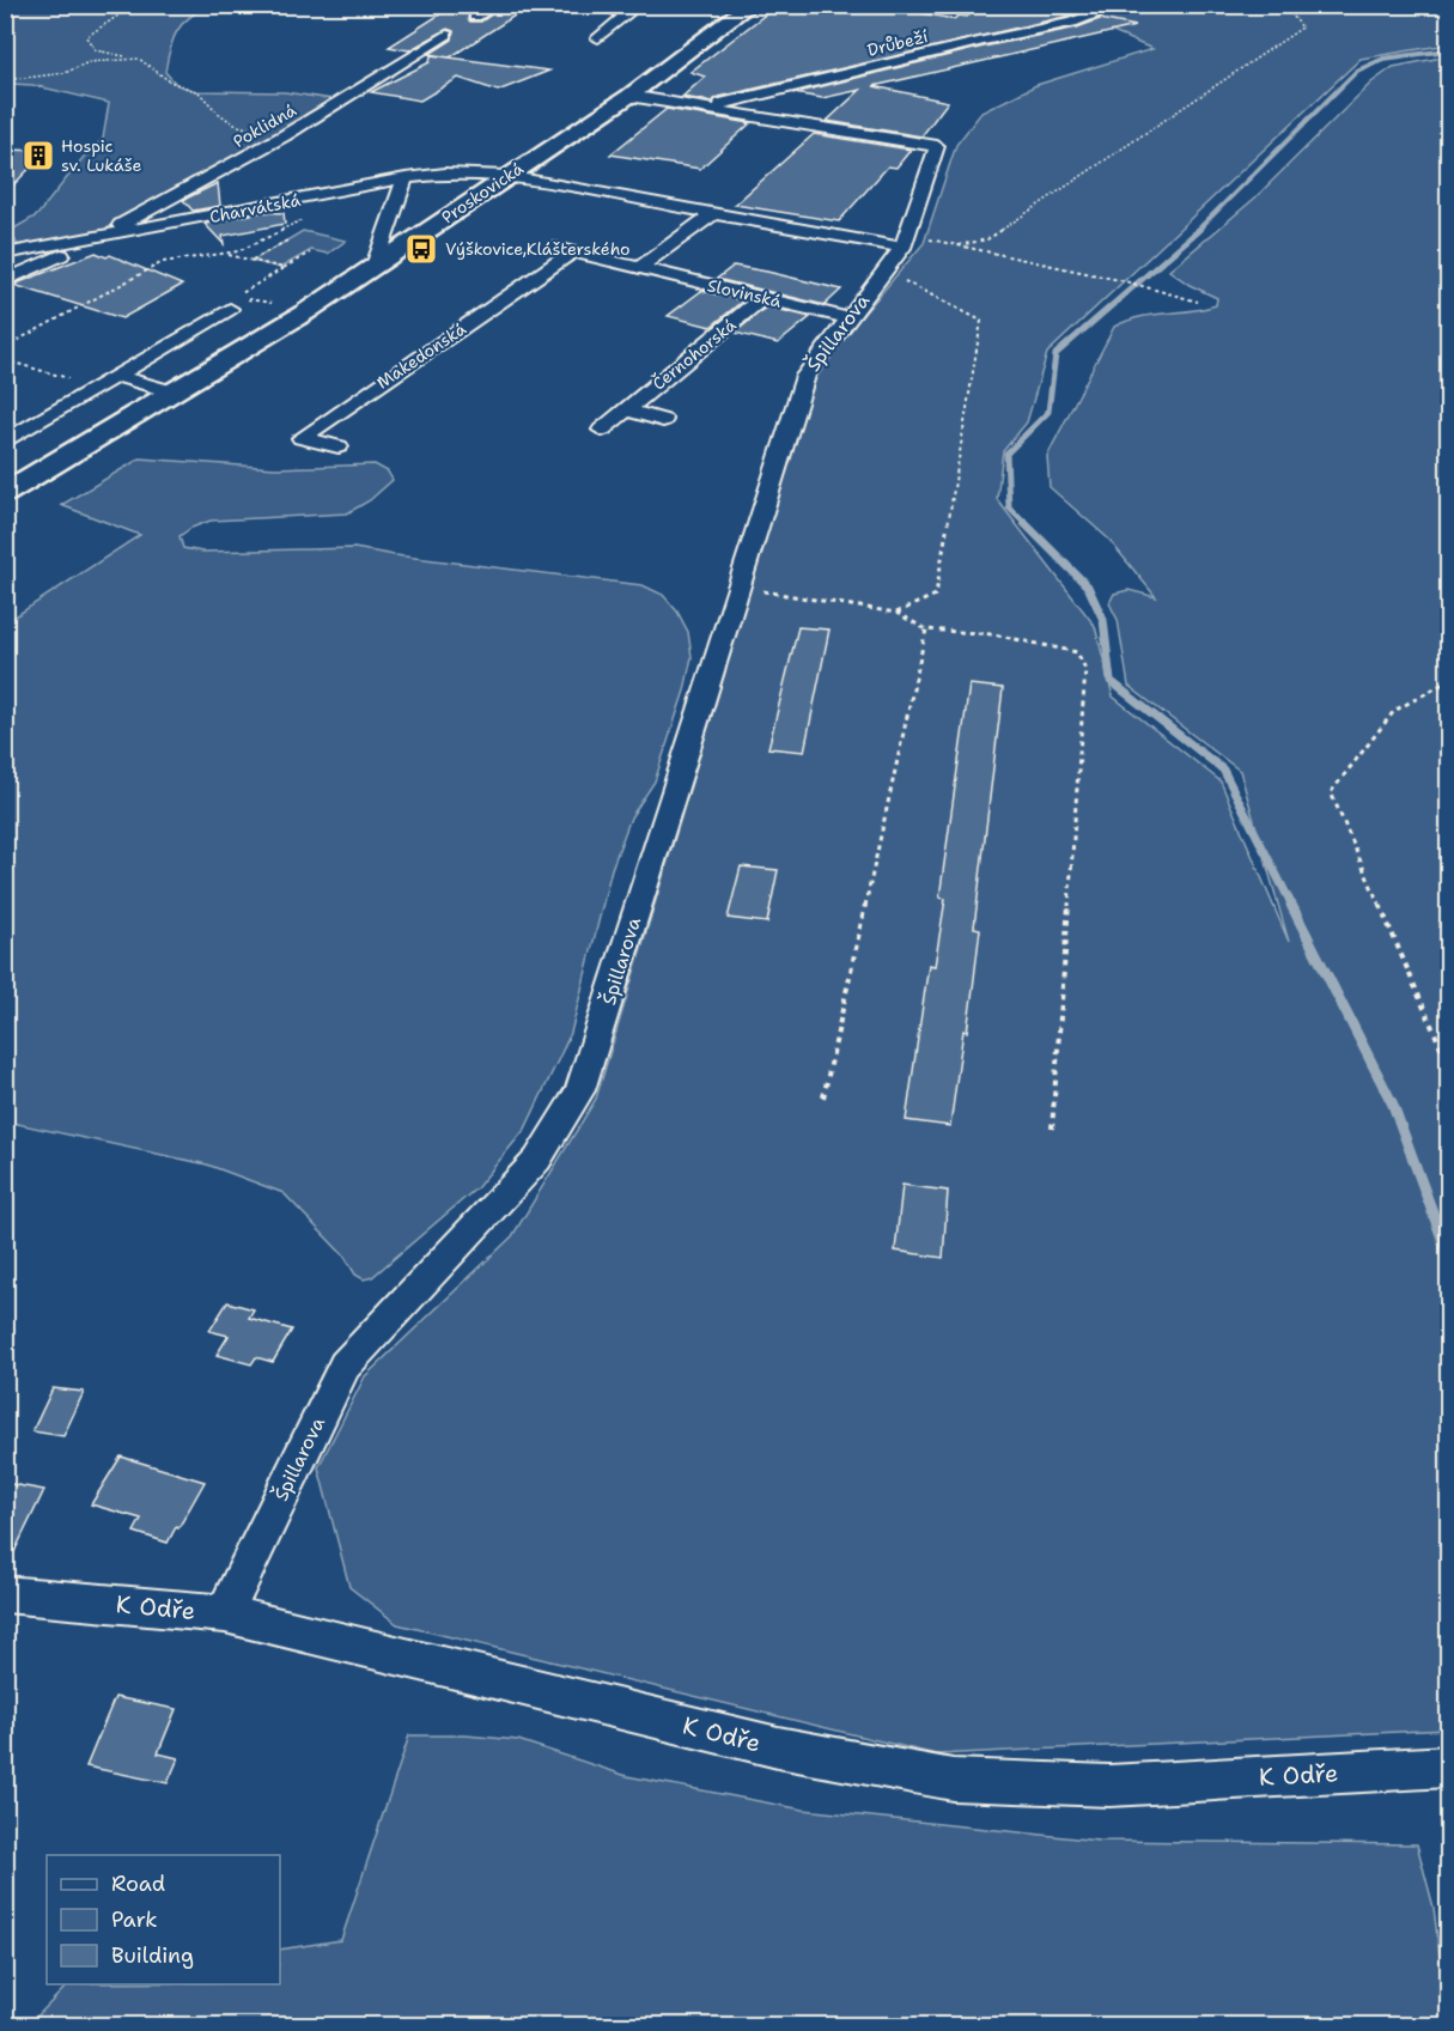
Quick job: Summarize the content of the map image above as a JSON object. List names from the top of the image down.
{
  "streets": {
    "street": [
      "Drůbeží",
      "Poklidná",
      "Proskovická",
      "Charvátská",
      "Slovinská",
      "Špillarova",
      "Černohorská",
      "Makedonská",
      "K Odře"
    ]
  },
  "crossings": [
    ["Drůbeží", "Špillarova"],
    ["Poklidná", "Charvátská"],
    ["Proskovická", "Charvátská"],
    ["Proskovická", "Špillarova"],
    ["Slovinská", "Špillarova"],
    ["Slovinská", "Černohorská"],
    ["Slovinská", "Makedonská"],
    ["Špillarova", "K Odře"]
  ],
  "places": {
    "building": ["Hospic sv. Lukáše"],
    "bus stop": ["Výškovice,Klášterského"]
  },
  "legend": ["Road", "Park", "Building"]
}
